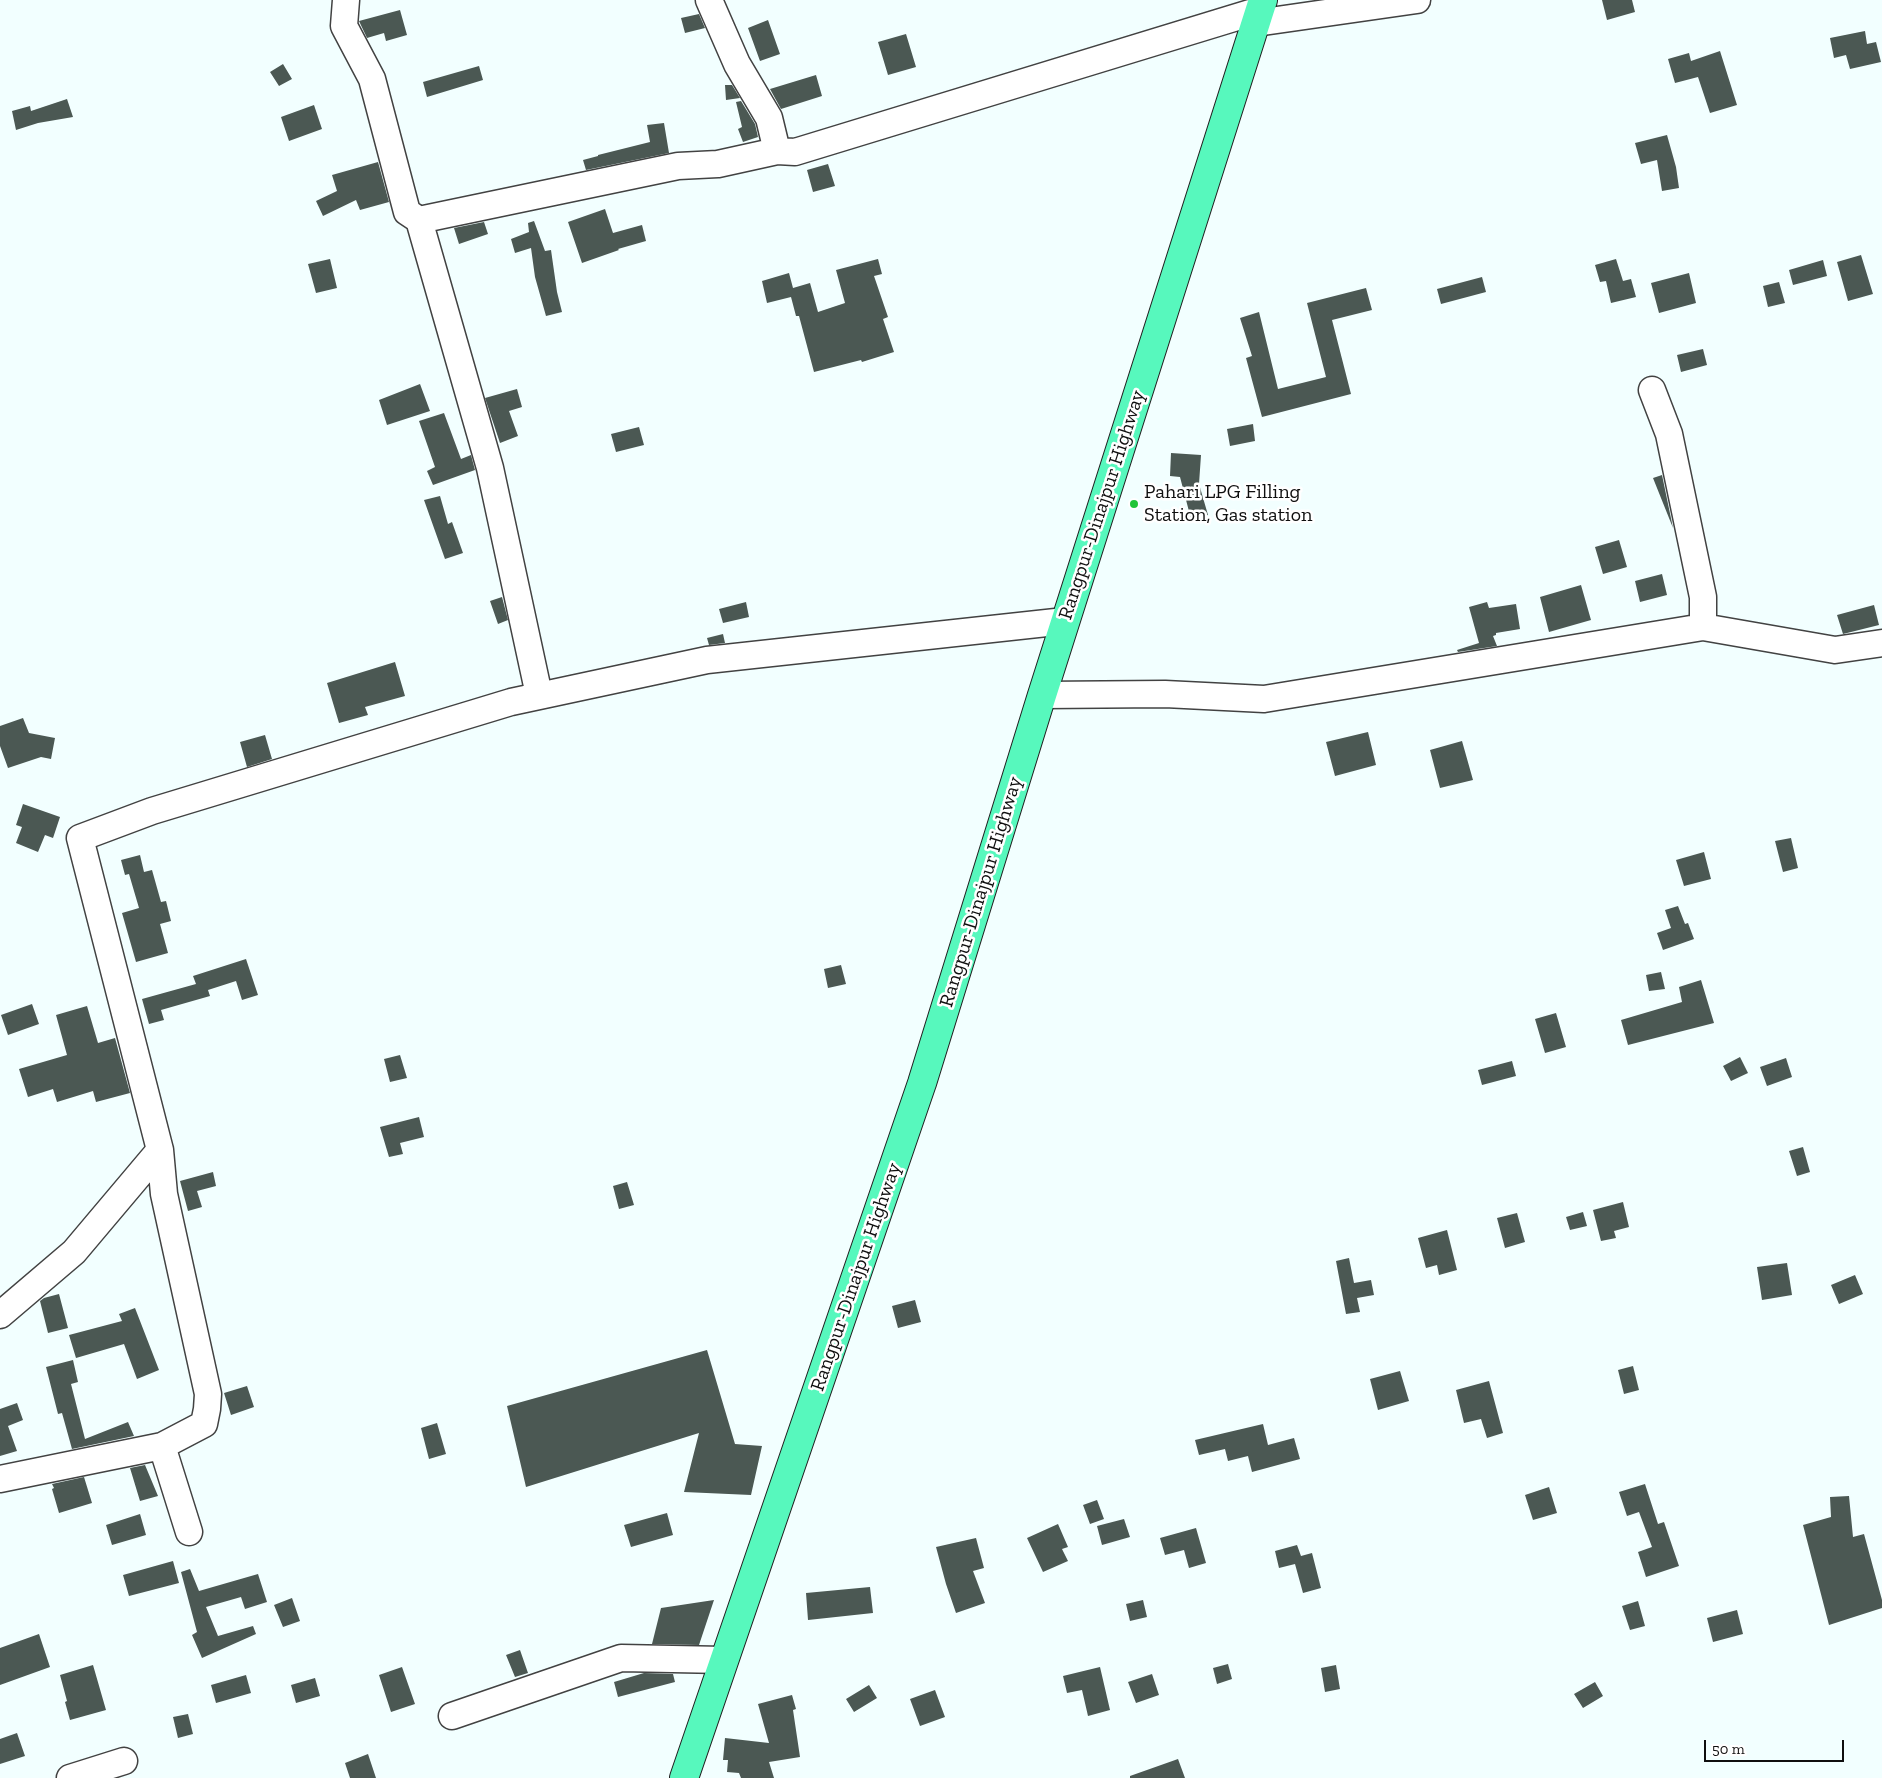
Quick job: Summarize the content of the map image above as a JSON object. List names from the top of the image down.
{
  "streets": {
    "highway": ["Rangpur-Dinajpur Highway"]
  },
  "places": ["Pahari LPG Filling Station, Gas station"],
  "scale_bar": "50 m"
}
